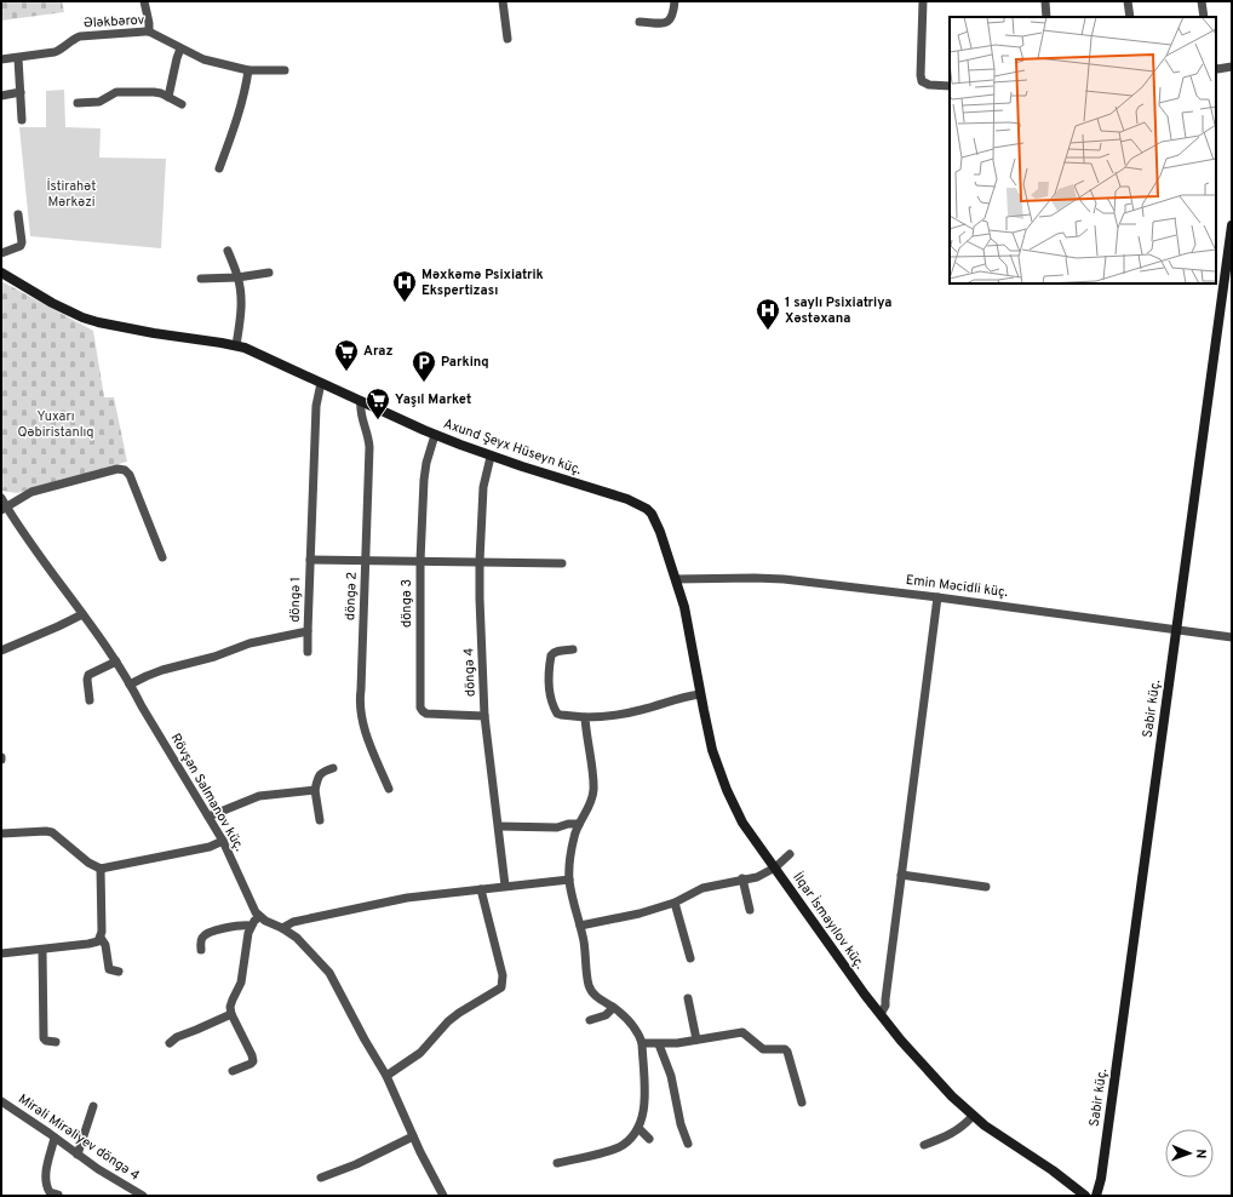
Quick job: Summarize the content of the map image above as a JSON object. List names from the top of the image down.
{
  "streets": {
    "main road": ["Axund Şeyx Hüseyn küç.", "Sabir küç.", "İlqar İsmayılov küç."],
    "street": [
      "Ələkbərov",
      "Emin Məcidli küç.",
      "döngə 2",
      "döngə 1",
      "döngə 3",
      "döngə 4",
      "Rövşən Salmanov küç.",
      "Mirəli Mirəliyev döngə 4"
    ]
  },
  "crossings": [
    ["Axund Şeyx Hüseyn küç.", "Emin Məcidli küç."],
    ["Axund Şeyx Hüseyn küç.", "döngə 2"],
    ["Axund Şeyx Hüseyn küç.", "döngə 1"],
    ["Axund Şeyx Hüseyn küç.", "döngə 3"],
    ["Axund Şeyx Hüseyn küç.", "döngə 4"],
    ["Axund Şeyx Hüseyn küç.", "İlqar İsmayılov küç."],
    ["Emin Məcidli küç.", "Sabir küç."],
    ["Emin Məcidli küç.", "İlqar İsmayılov küç."],
    ["döngə 1", "Rövşən Salmanov küç."],
    ["döngə 3", "döngə 4"]
  ],
  "parks": ["İstirahət Mərkəzi", "Yuxarı Qəbiristanlıq"],
  "places": {
    "hospital": ["Məxkəmə Psixiatrik Ekspertizası", "1 saylı Psixiatriya Xəstəxana"],
    "supermarket": ["Araz", "Yaşıl Market"],
    "parking": ["Parkinq"]
  },
  "north": "right"
}
